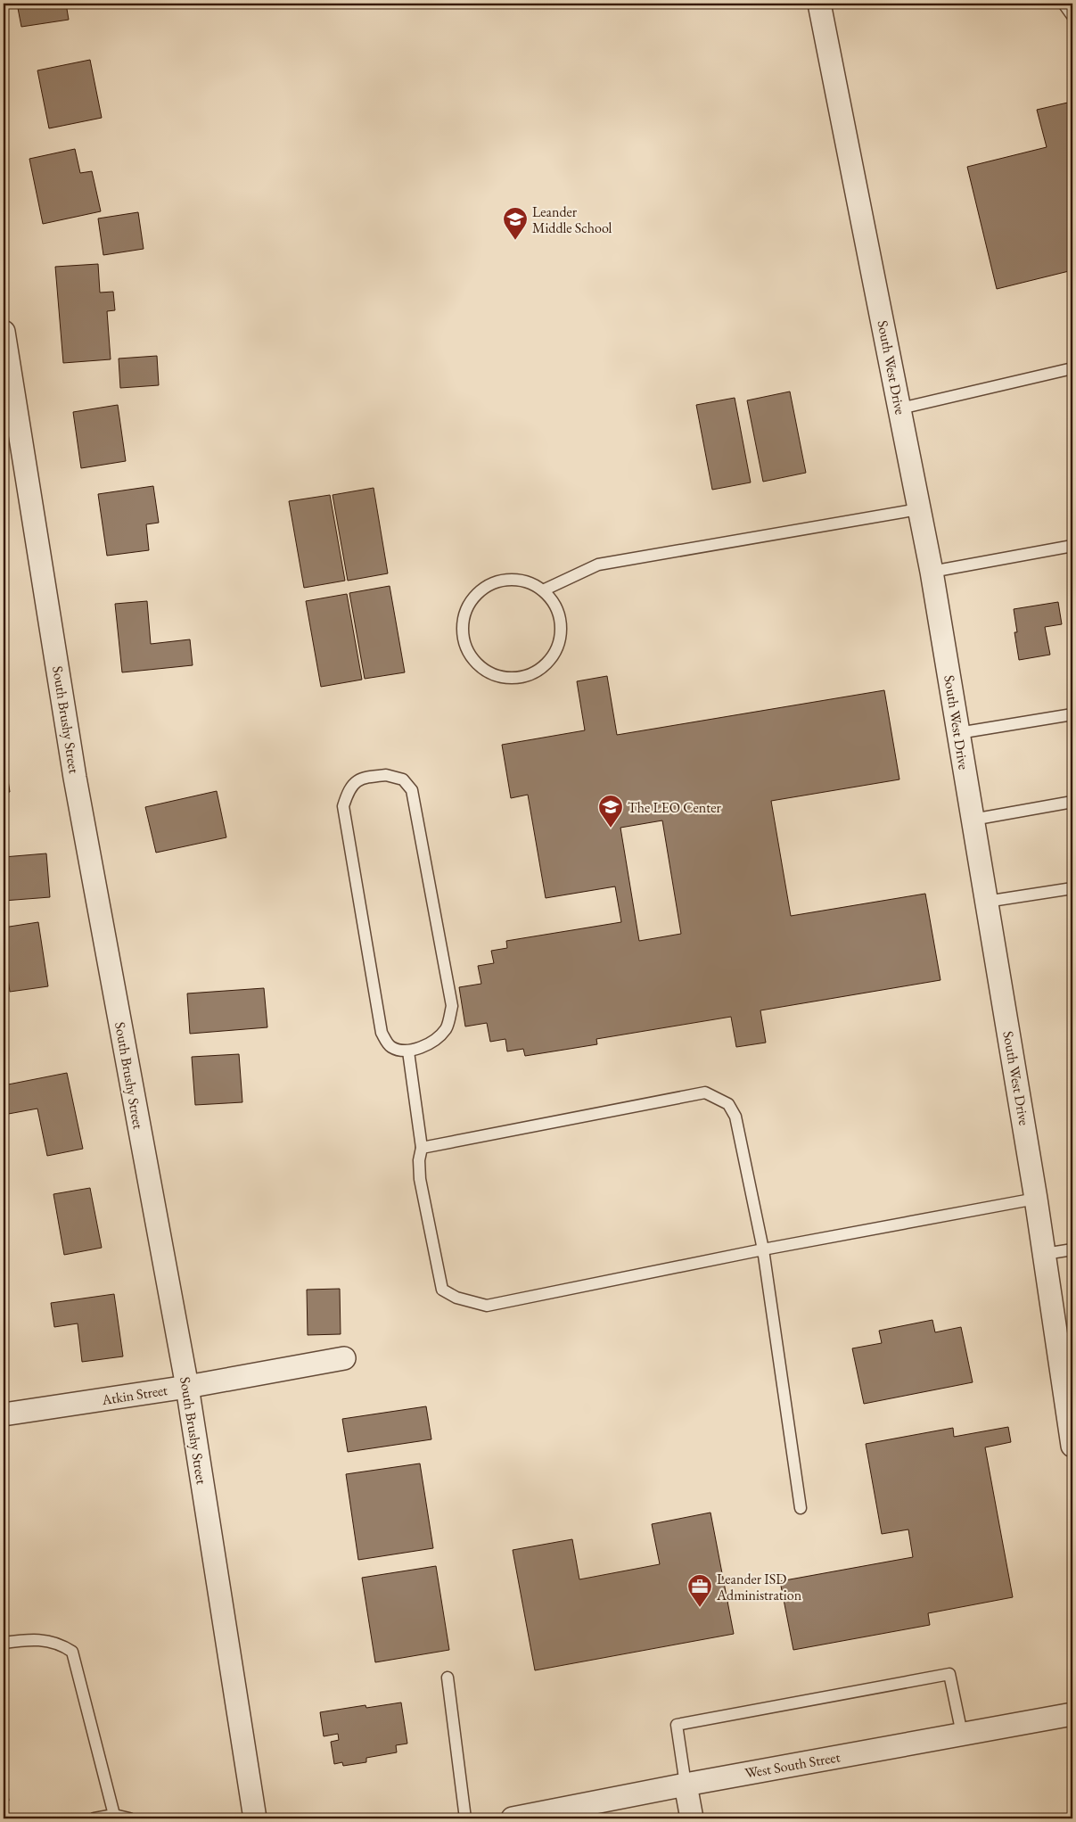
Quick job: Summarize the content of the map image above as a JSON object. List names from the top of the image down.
{
  "streets": {
    "street": [
      "South West Drive",
      "South Brushy Street",
      "Atkin Street",
      "West South Street"
    ]
  },
  "crossings": [
    ["South Brushy Street", "Atkin Street"]
  ],
  "places": {
    "school or university": ["Leander Middle School", "The LEO Center"],
    "office": ["Leander ISD Administration"]
  }
}
